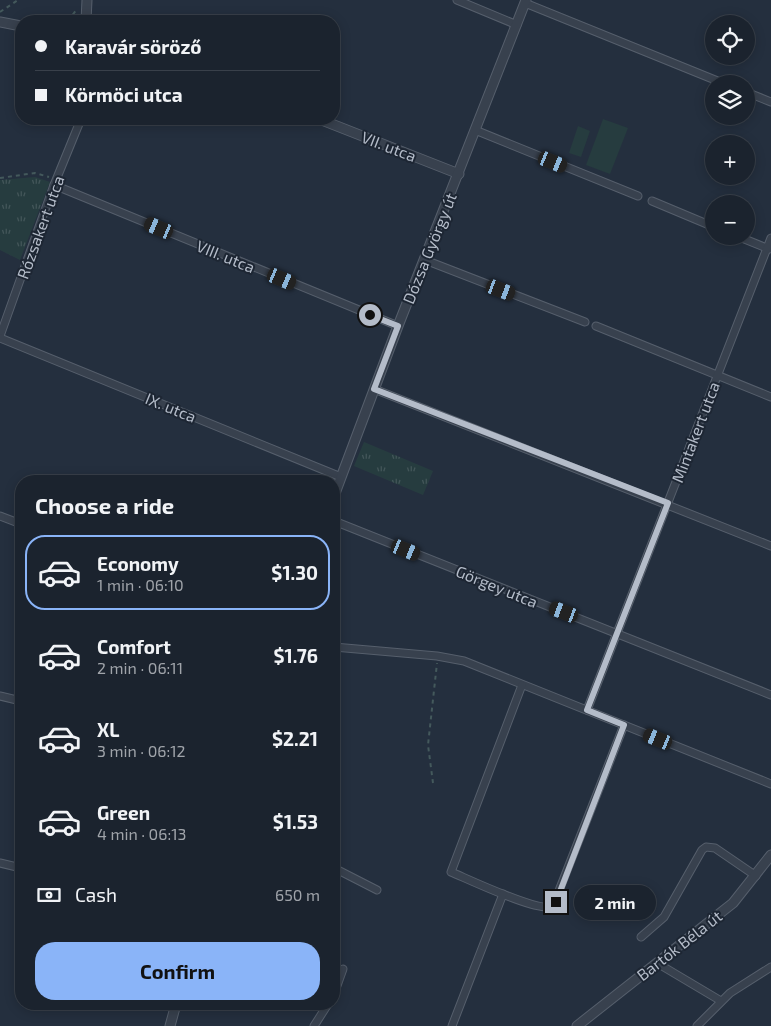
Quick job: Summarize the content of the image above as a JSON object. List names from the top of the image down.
{
  "streets": {
    "street": [
      "VII. utca",
      "Rózsakert utca",
      "Dózsa György út",
      "VIII. utca",
      "IX. utca",
      "Mintakert utca",
      "Görgey utca",
      "Bartók Béla út"
    ]
  },
  "crossings": [
    ["VII. utca", "Dózsa György út"],
    ["Rózsakert utca", "VIII. utca"],
    ["Rózsakert utca", "IX. utca"],
    ["Dózsa György út", "VIII. utca"],
    ["Mintakert utca", "Görgey utca"]
  ],
  "page": {
    "map_buttons": ["+", "−"],
    "banner": ["Karavár söröző", "Körmöci utca"],
    "heading": "Choose a ride",
    "list": [
      {
        "name": "Economy",
        "note": "1 min · 06:10",
        "value": "$1.30"
      },
      {
        "name": "Comfort",
        "note": "2 min · 06:11",
        "value": "$1.76"
      },
      {
        "name": "XL",
        "note": "3 min · 06:12",
        "value": "$2.21"
      },
      {
        "name": "Green",
        "note": "4 min · 06:13",
        "value": "$1.53"
      }
    ],
    "pay": ["Cash", "650 m"],
    "bubble": "2 min",
    "buttons": "Confirm"
  }
}
